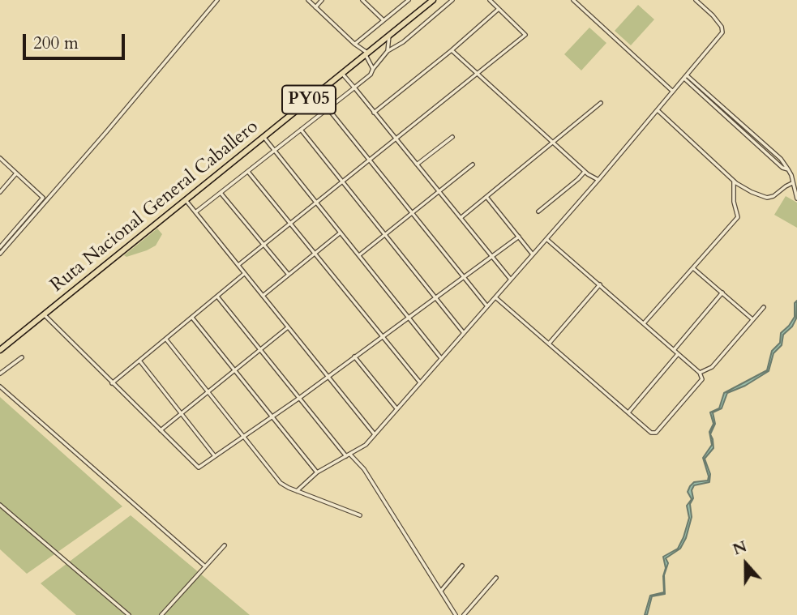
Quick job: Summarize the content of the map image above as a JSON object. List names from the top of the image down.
{
  "streets": {
    "highway": ["PY05", "Ruta Nacional General Caballero"]
  },
  "scale_bar": "200 m",
  "north": "top"
}
